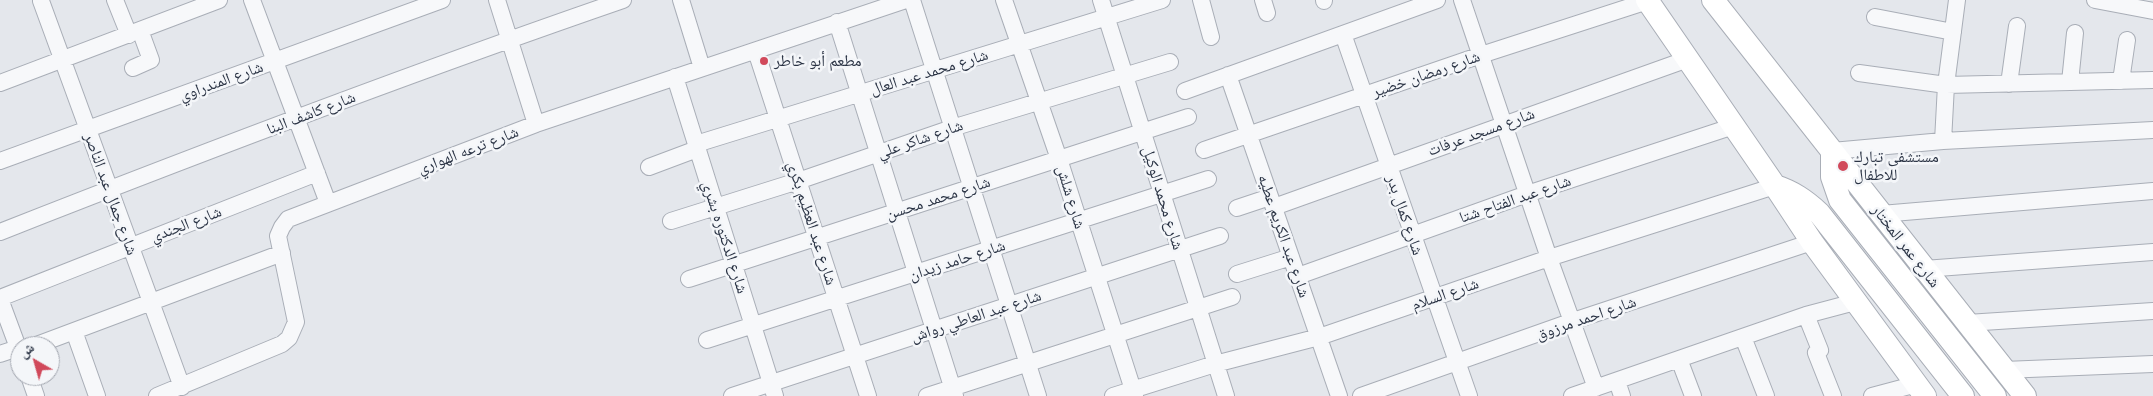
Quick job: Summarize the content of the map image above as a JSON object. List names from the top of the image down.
{
  "streets": {
    "main road": ["شارع عمر المختار"],
    "street": [
      "شارع محمد عبد العال",
      "شارع رمضان خضير",
      "شارع المندراوي",
      "شارع كاشف البنا",
      "شارع مسجد عرفات",
      "شارع شاكر علي",
      "شارع ترعه الهواري",
      "شارع جمال عبد الناصر",
      "شارع شلش",
      "شارع محمد محسن",
      "شارع محمد الوكيل",
      "شارع عبد الفتاح شتا",
      "شارع كمال بدر",
      "شارع عبد العظيم بكري",
      "شارع الجندي",
      "شارع عبد الكريم عطيه",
      "شارع الدكتوره بشري",
      "شارع حامد زيدان",
      "شارع السلام",
      "شارع عبد العاطي رواش",
      "شارع احمد مرزوق"
    ]
  },
  "crossings": [
    ["شارع محمد عبد العال", "شارع شلش"],
    ["شارع محمد عبد العال", "شارع محمد الوكيل"],
    ["شارع محمد عبد العال", "شارع عبد العظيم بكري"],
    ["شارع محمد عبد العال", "شارع الدكتوره بشري"],
    ["شارع رمضان خضير", "شارع كمال بدر"],
    ["شارع رمضان خضير", "شارع عبد الكريم عطيه"],
    ["شارع المندراوي", "شارع جمال عبد الناصر"],
    ["شارع كاشف البنا", "شارع جمال عبد الناصر"],
    ["شارع مسجد عرفات", "شارع كمال بدر"],
    ["شارع مسجد عرفات", "شارع عبد الكريم عطيه"],
    ["شارع شاكر علي", "شارع شلش"],
    ["شارع شاكر علي", "شارع محمد الوكيل"],
    ["شارع شاكر علي", "شارع عبد العظيم بكري"],
    ["شارع شاكر علي", "شارع الدكتوره بشري"],
    ["شارع ترعه الهواري", "شارع جمال عبد الناصر"],
    ["شارع ترعه الهواري", "شارع عبد العظيم بكري"],
    ["شارع ترعه الهواري", "شارع الدكتوره بشري"],
    ["شارع جمال عبد الناصر", "شارع الجندي"],
    ["شارع شلش", "شارع محمد محسن"],
    ["شارع شلش", "شارع حامد زيدان"],
    ["شارع شلش", "شارع السلام"],
    ["شارع شلش", "شارع عبد العاطي رواش"],
    ["شارع محمد محسن", "شارع محمد الوكيل"],
    ["شارع محمد محسن", "شارع عبد العظيم بكري"],
    ["شارع محمد محسن", "شارع الدكتوره بشري"],
    ["شارع محمد الوكيل", "شارع حامد زيدان"],
    ["شارع محمد الوكيل", "شارع السلام"],
    ["شارع محمد الوكيل", "شارع عبد العاطي رواش"],
    ["شارع عبد الفتاح شتا", "شارع كمال بدر"],
    ["شارع عبد الفتاح شتا", "شارع عبد الكريم عطيه"],
    ["شارع كمال بدر", "شارع السلام"],
    ["شارع كمال بدر", "شارع احمد مرزوق"],
    ["شارع عبد العظيم بكري", "شارع حامد زيدان"],
    ["شارع عبد العظيم بكري", "شارع عبد العاطي رواش"],
    ["شارع عبد الكريم عطيه", "شارع السلام"],
    ["شارع الدكتوره بشري", "شارع حامد زيدان"],
    ["شارع الدكتوره بشري", "شارع عبد العاطي رواش"]
  ],
  "places": ["مطعم أبو خاطر", "مستشفى تبارك للاطفال"],
  "north": "top left"
}
